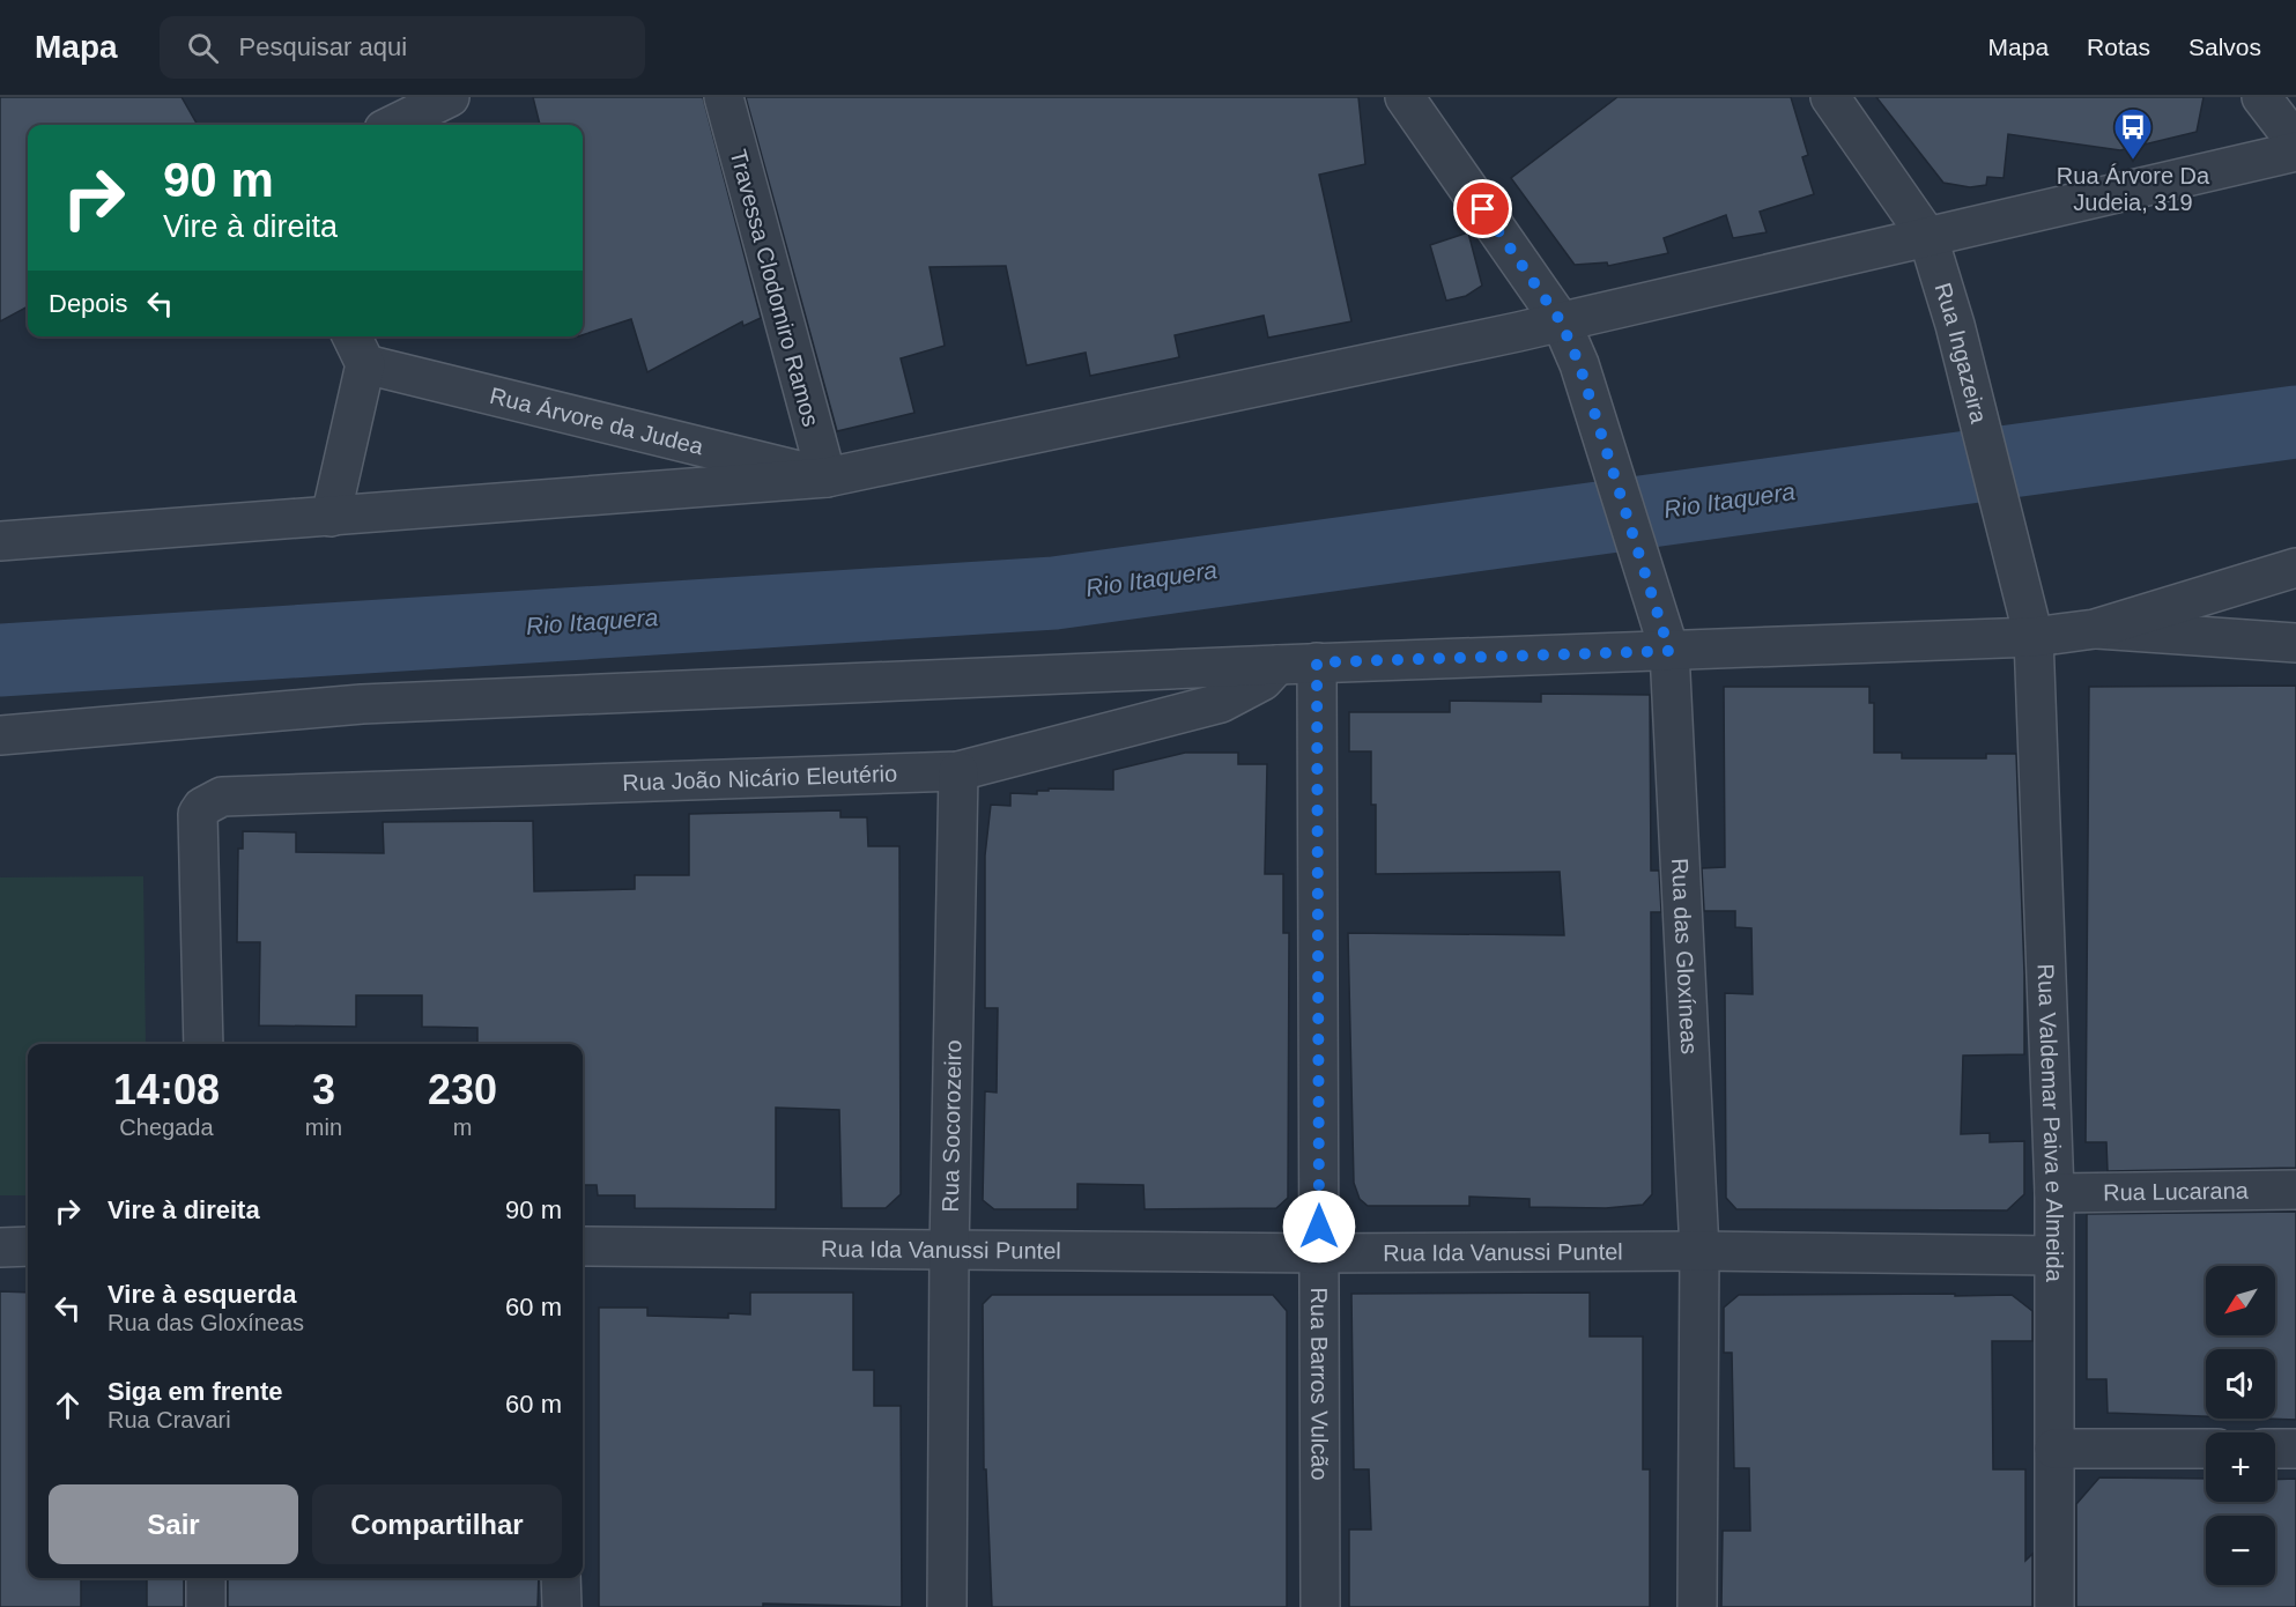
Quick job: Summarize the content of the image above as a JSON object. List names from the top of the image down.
{
  "streets": {
    "street": [
      "Travessa Clodomiro Ramos",
      "Rua Ingazeira",
      "Rua Árvore da Judea",
      "Rua João Nicário Eleutério",
      "Rua das Gloxíneas",
      "Rua Valdemar Paiva e Almeida",
      "Rua Socorozeiro",
      "Rua Lucarana",
      "Rua Ida Vanussi Puntel",
      "Rua Barros Vulcão"
    ]
  },
  "crossings": [
    ["Travessa Clodomiro Ramos", "Rua Árvore da Judea"],
    ["Rua Ingazeira", "Rua Valdemar Paiva e Almeida"],
    ["Rua João Nicário Eleutério", "Rua Socorozeiro"],
    ["Rua das Gloxíneas", "Rua Ida Vanussi Puntel"],
    ["Rua Valdemar Paiva e Almeida", "Rua Lucarana"],
    ["Rua Valdemar Paiva e Almeida", "Rua Ida Vanussi Puntel"],
    ["Rua Socorozeiro", "Rua Ida Vanussi Puntel"],
    ["Rua Ida Vanussi Puntel", "Rua Barros Vulcão"]
  ],
  "water": ["Rio Itaquera"],
  "places": {
    "bus stop": ["Rua Árvore Da Judeia, 319"]
  },
  "north": "bottom left",
  "page": {
    "header": "Mapa",
    "search": "Pesquisar aqui",
    "nav": ["Mapa", "Rotas", "Salvos"],
    "turn": ["90 m", "Vire à direita"],
    "then": "Depois",
    "eta": [
      "14:08",
      "Chegada",
      "3",
      "min",
      "230",
      "m"
    ],
    "list": [
      {
        "name": "Vire à direita",
        "value": "90 m"
      },
      {
        "name": "Vire à esquerda",
        "note": "Rua das Gloxíneas",
        "value": "60 m"
      },
      {
        "name": "Siga em frente",
        "note": "Rua Cravari",
        "value": "60 m"
      }
    ],
    "map_buttons": ["+", "−"],
    "buttons": ["Sair", "Compartilhar"]
  }
}
